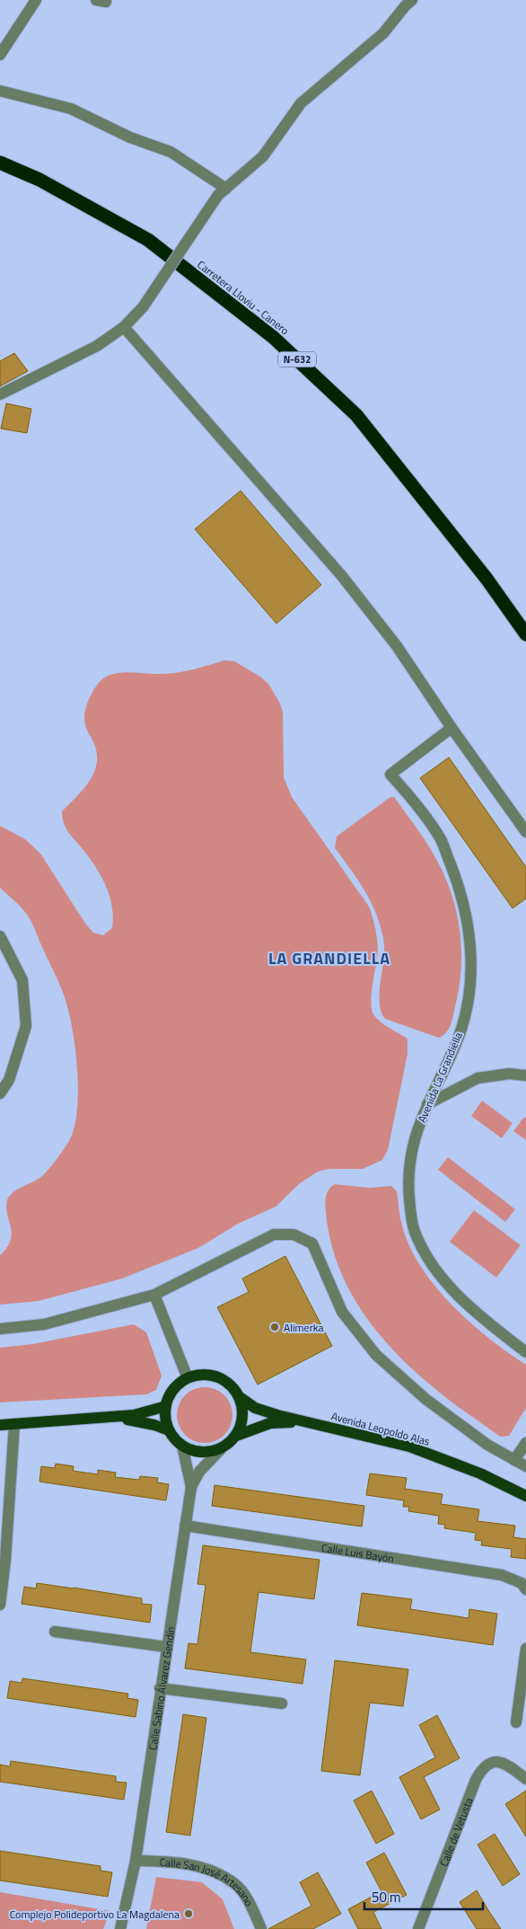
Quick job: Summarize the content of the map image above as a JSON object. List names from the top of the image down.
{
  "streets": {
    "highway": ["Carretera Lloviu - Canero", "N-632"],
    "main road": ["Avenida Leopoldo Alas"],
    "street": [
      "Avenida La Grandiella",
      "Calle Luis Bayón",
      "Calle Sabino Álvarez Gendín",
      "Calle de Vetusta",
      "Calle San José Artesano"
    ]
  },
  "crossings": [
    ["Avenida Leopoldo Alas", "Calle Sabino Álvarez Gendín"],
    ["Calle Luis Bayón", "Calle Sabino Álvarez Gendín"],
    ["Calle Sabino Álvarez Gendín", "Calle San José Artesano"]
  ],
  "districts": ["LA GRANDIELLA"],
  "places": ["Alimerka", "Complejo Polideportivo La Magdalena"],
  "scale_bar": "50 m"
}
